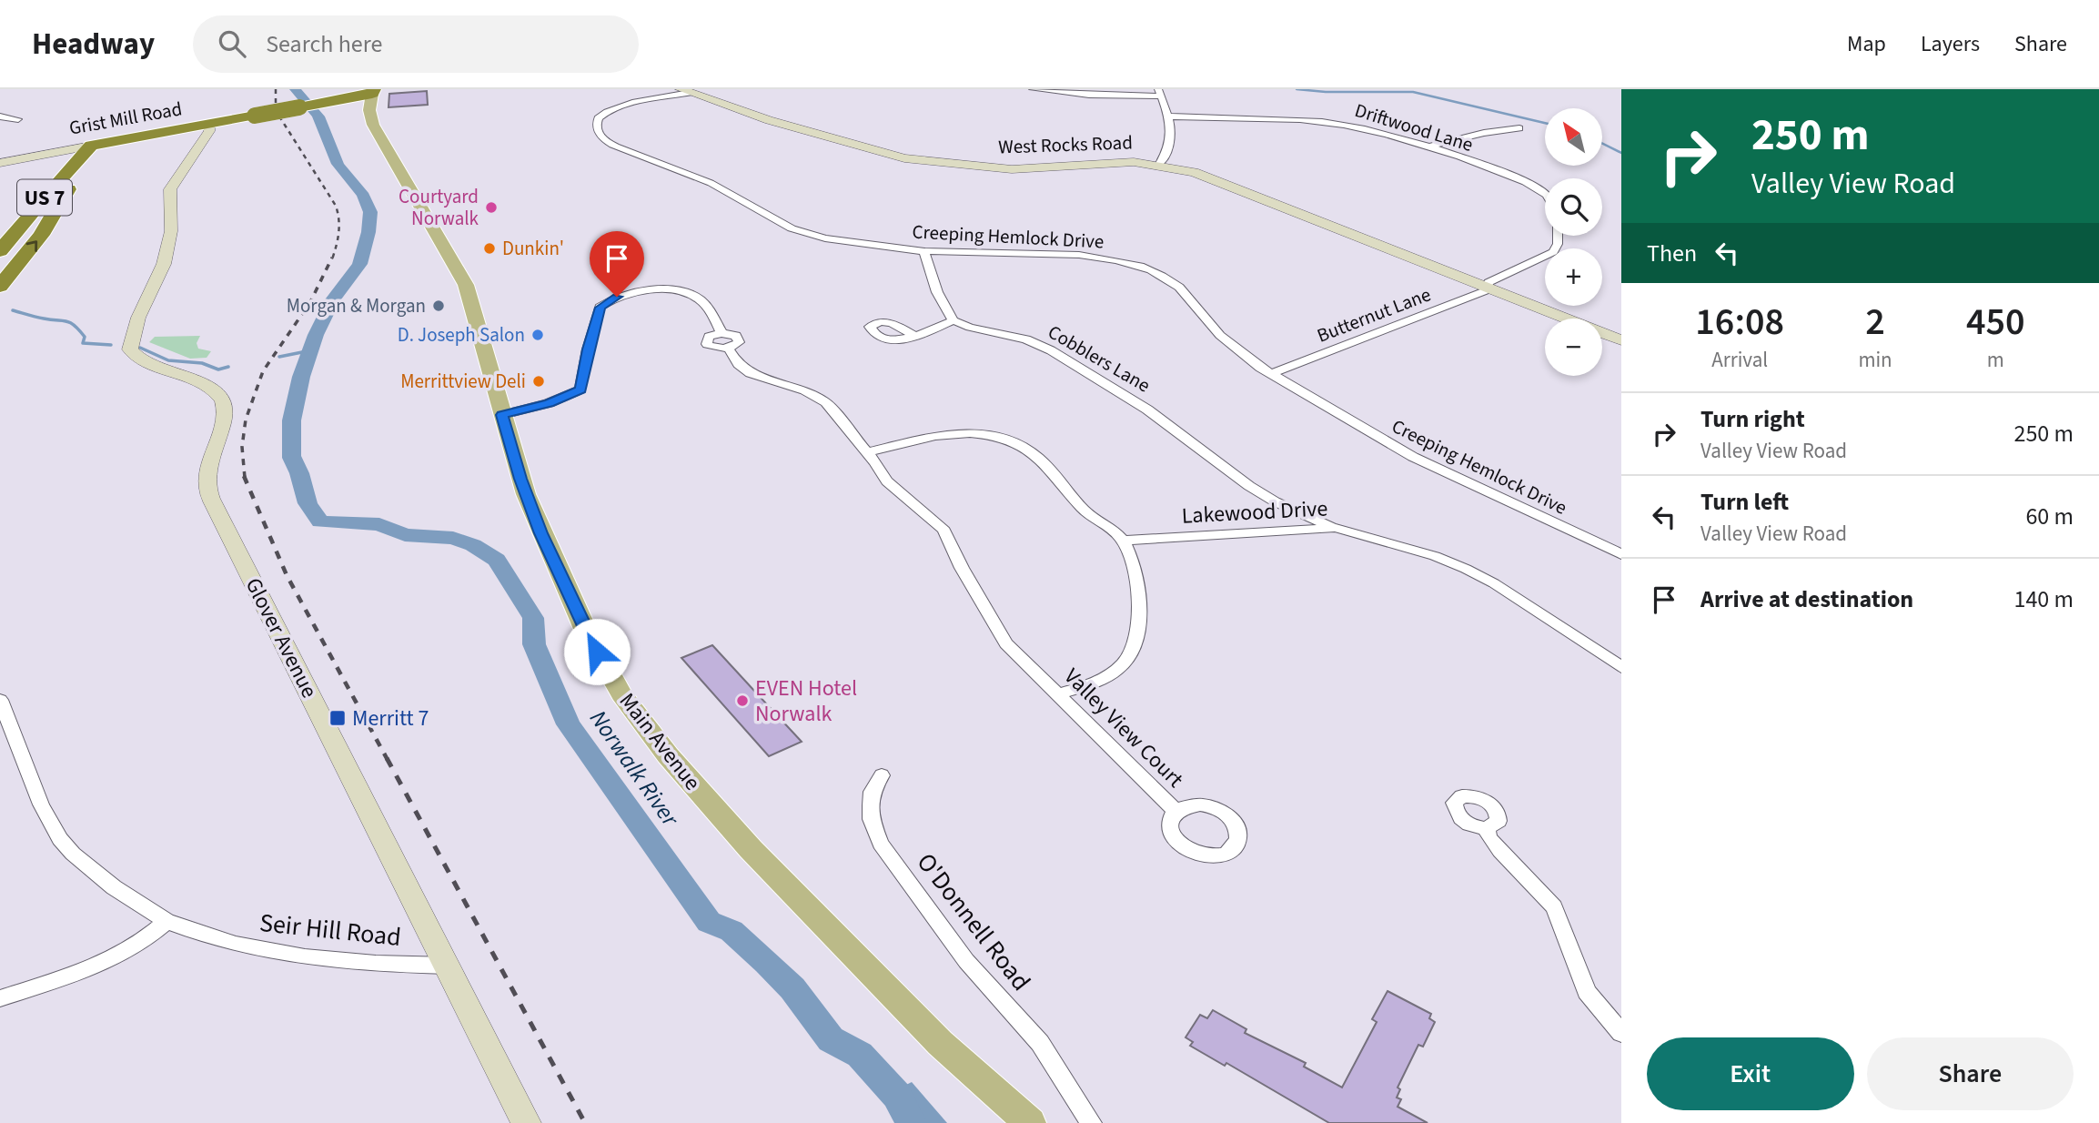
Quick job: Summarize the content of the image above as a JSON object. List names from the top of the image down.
{
  "streets": {
    "highway": ["Grist Mill Road", "US 7"],
    "main road": ["Main Avenue"],
    "street": [
      "Driftwood Lane",
      "West Rocks Road",
      "Creeping Hemlock Drive",
      "Butternut Lane",
      "Cobblers Lane",
      "Lakewood Drive",
      "Glover Avenue",
      "Valley View Court",
      "O'Donnell Road",
      "Seir Hill Road"
    ]
  },
  "crossings": [
    ["Grist Mill Road", "US 7"],
    ["Grist Mill Road", "Glover Avenue"],
    ["Grist Mill Road", "Main Avenue"],
    ["West Rocks Road", "Creeping Hemlock Drive"],
    ["West Rocks Road", "Butternut Lane"],
    ["Creeping Hemlock Drive", "Butternut Lane"],
    ["Cobblers Lane", "Lakewood Drive"],
    ["Glover Avenue", "Seir Hill Road"]
  ],
  "water": ["Norwalk River"],
  "places": {
    "other": [
      "Courtyard Norwalk",
      "Dunkin'",
      "Morgan & Morgan",
      "D. Joseph Salon",
      "Merrittview Deli",
      "EVEN Hotel Norwalk"
    ],
    "transit": ["Merritt 7"]
  },
  "north": "top left",
  "page": {
    "header": "Headway",
    "search": "Search here",
    "nav": ["Map", "Layers", "Share"],
    "turn": ["250 m", "Valley View Road"],
    "map_buttons": ["+", "−"],
    "then": "Then",
    "eta": [
      "16:08",
      "Arrival",
      "2",
      "min",
      "450",
      "m"
    ],
    "list": [
      {
        "name": "Turn right",
        "note": "Valley View Road",
        "value": "250 m"
      },
      {
        "name": "Turn left",
        "note": "Valley View Road",
        "value": "60 m"
      },
      {
        "name": "Arrive at destination",
        "value": "140 m"
      }
    ],
    "buttons": ["Exit", "Share"]
  }
}
